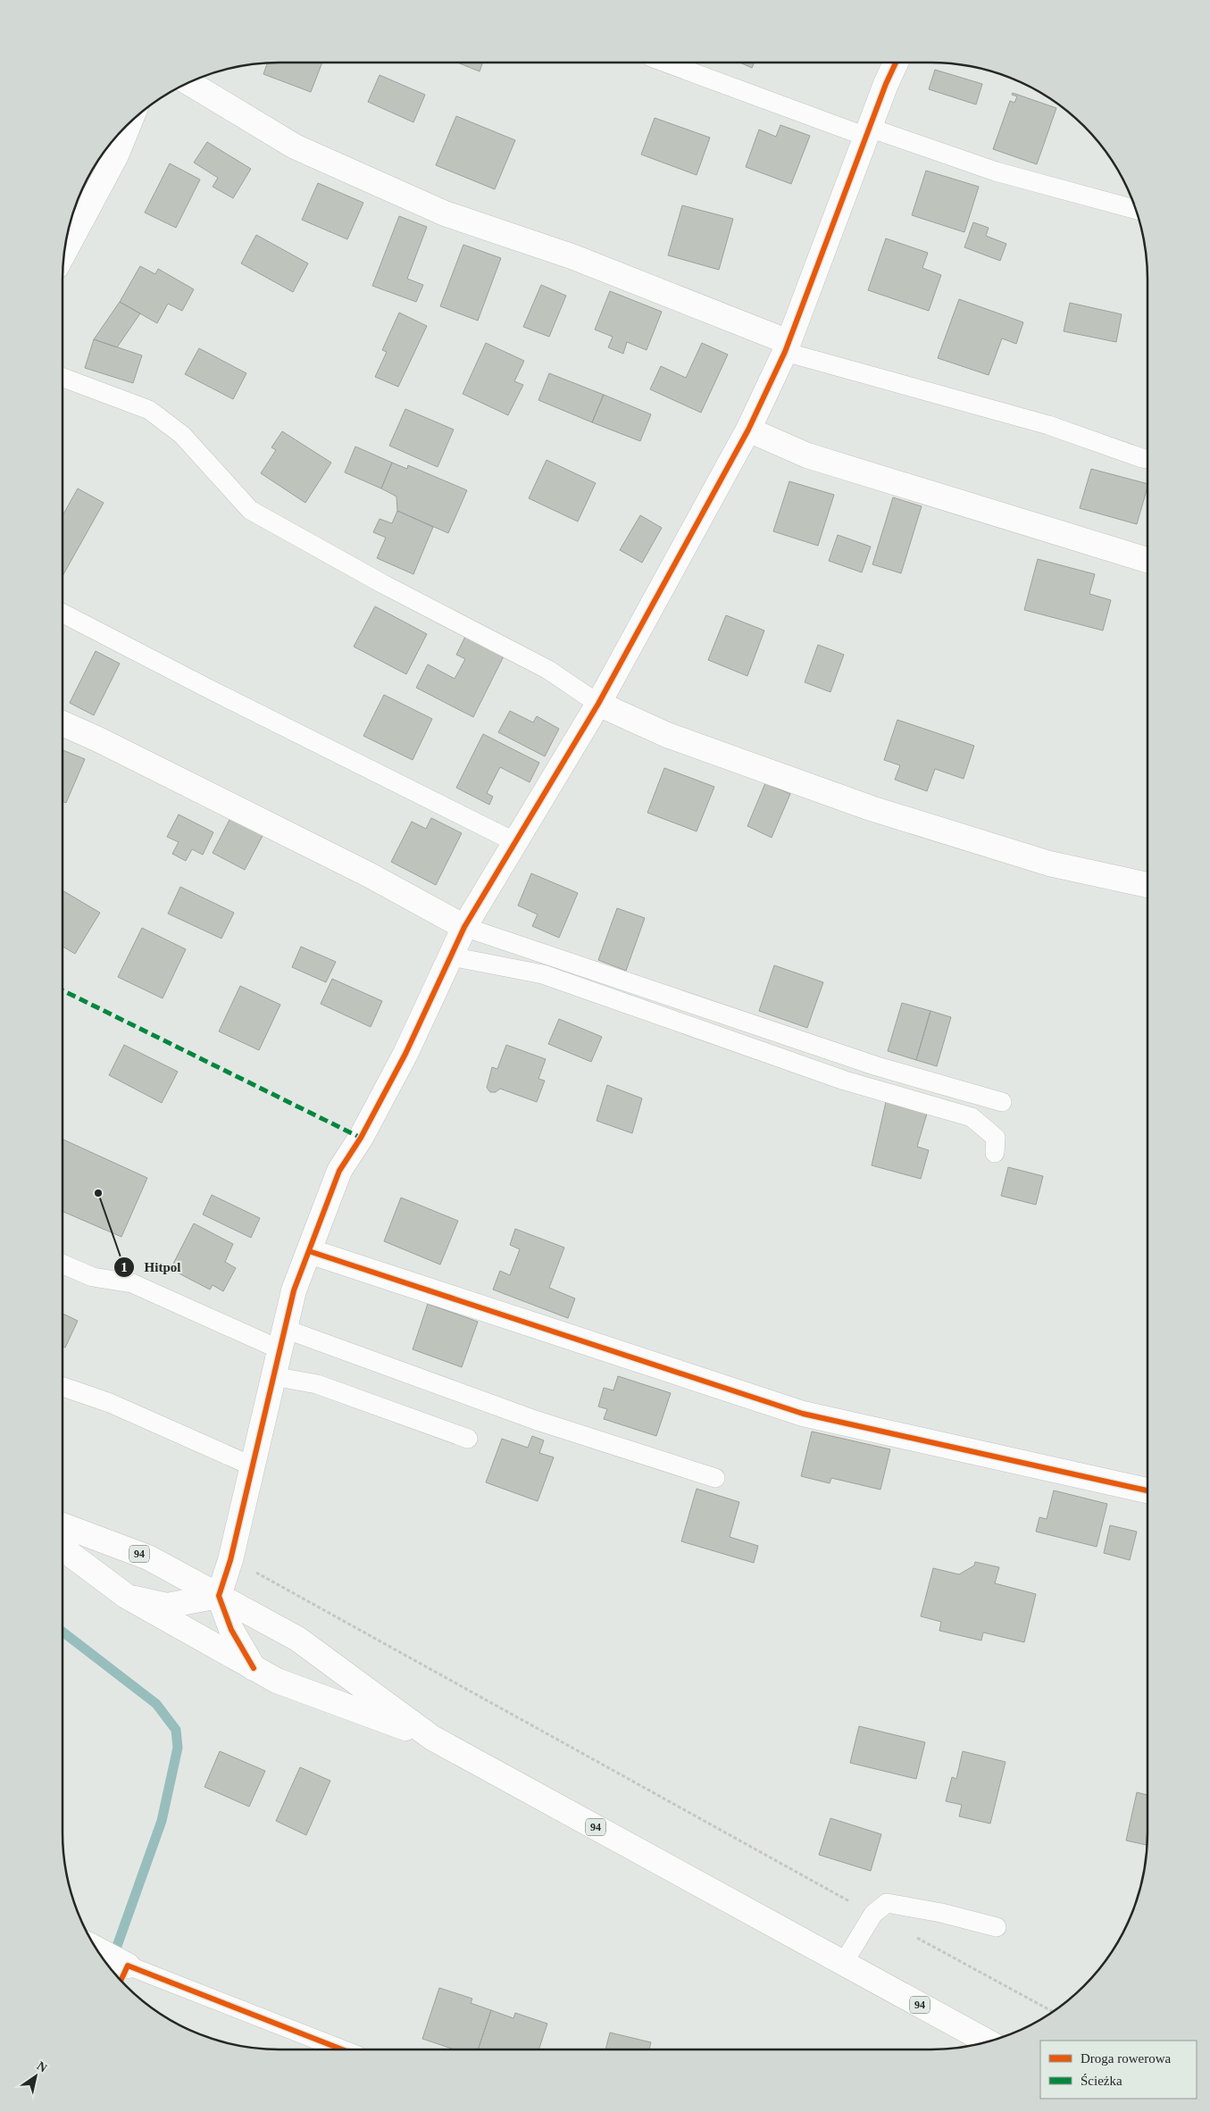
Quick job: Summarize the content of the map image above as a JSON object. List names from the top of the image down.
{
  "streets": {
    "street": ["94"]
  },
  "places": ["Hitpol"],
  "legend": ["Droga rowerowa", "Ścieżka"],
  "north": "top right"
}
